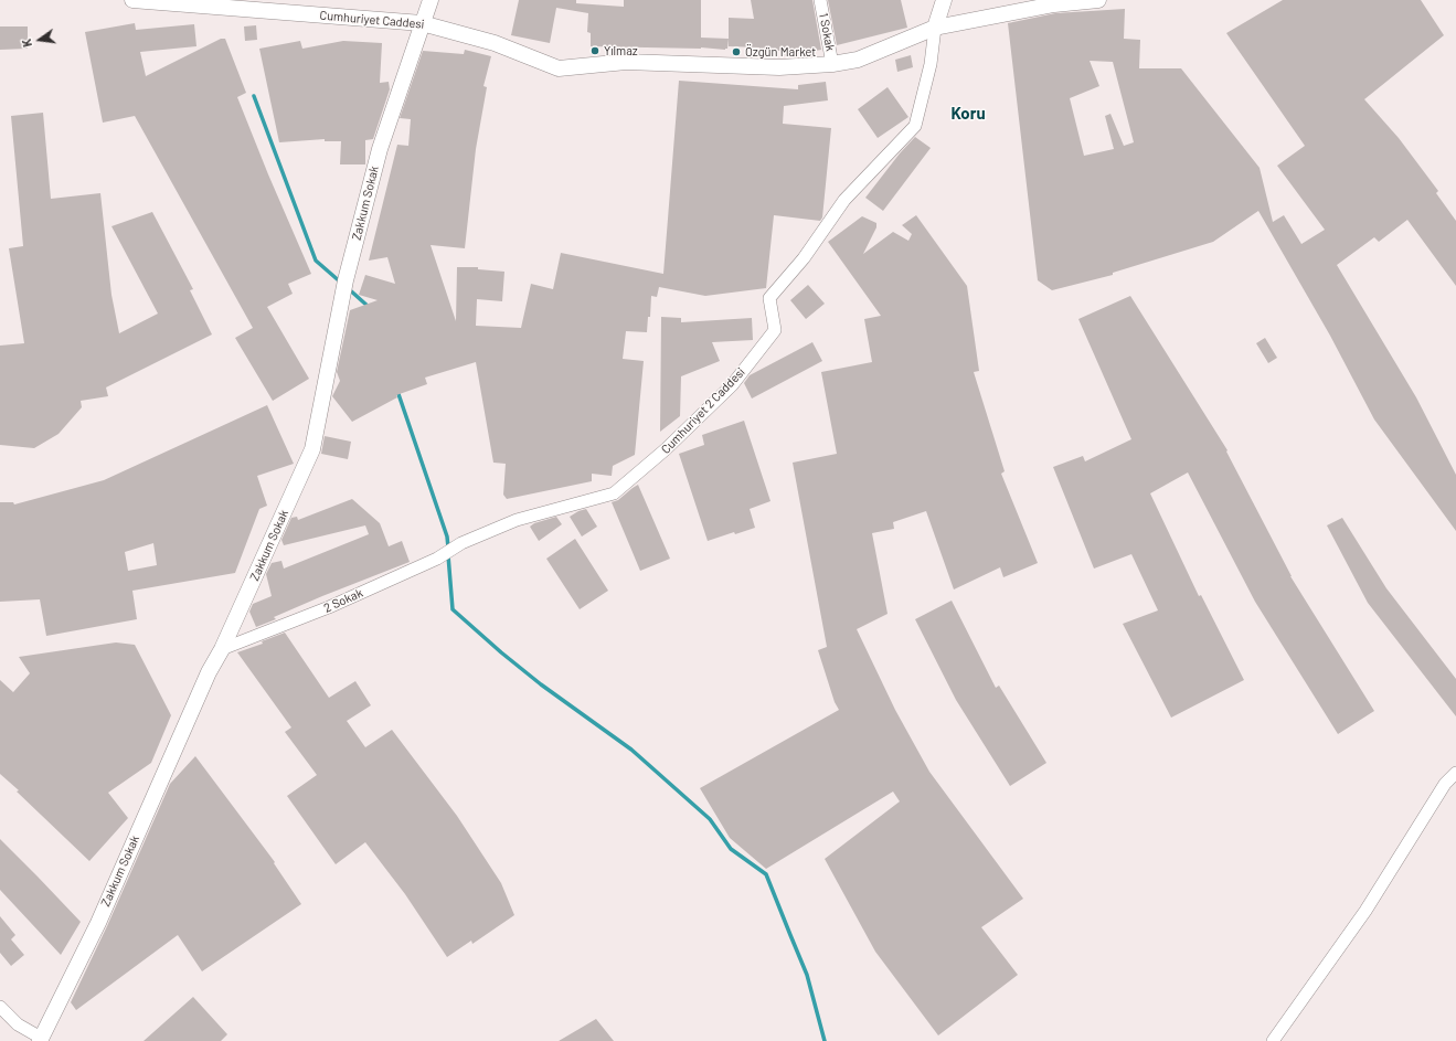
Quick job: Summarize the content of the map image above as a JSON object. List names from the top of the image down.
{
  "streets": {
    "street": [
      "Cumhuriyet Caddesi",
      "1 Sokak",
      "Zakkum Sokak",
      "Cumhuriyet 2 Caddesi",
      "2 Sokak"
    ]
  },
  "crossings": [
    ["Cumhuriyet Caddesi", "1 Sokak"],
    ["Cumhuriyet Caddesi", "Zakkum Sokak"],
    ["Cumhuriyet Caddesi", "Cumhuriyet 2 Caddesi"],
    ["Zakkum Sokak", "2 Sokak"],
    ["Cumhuriyet 2 Caddesi", "2 Sokak"]
  ],
  "districts": ["Koru"],
  "places": ["Yılmaz", "Özgün Market"],
  "north": "left"
}
